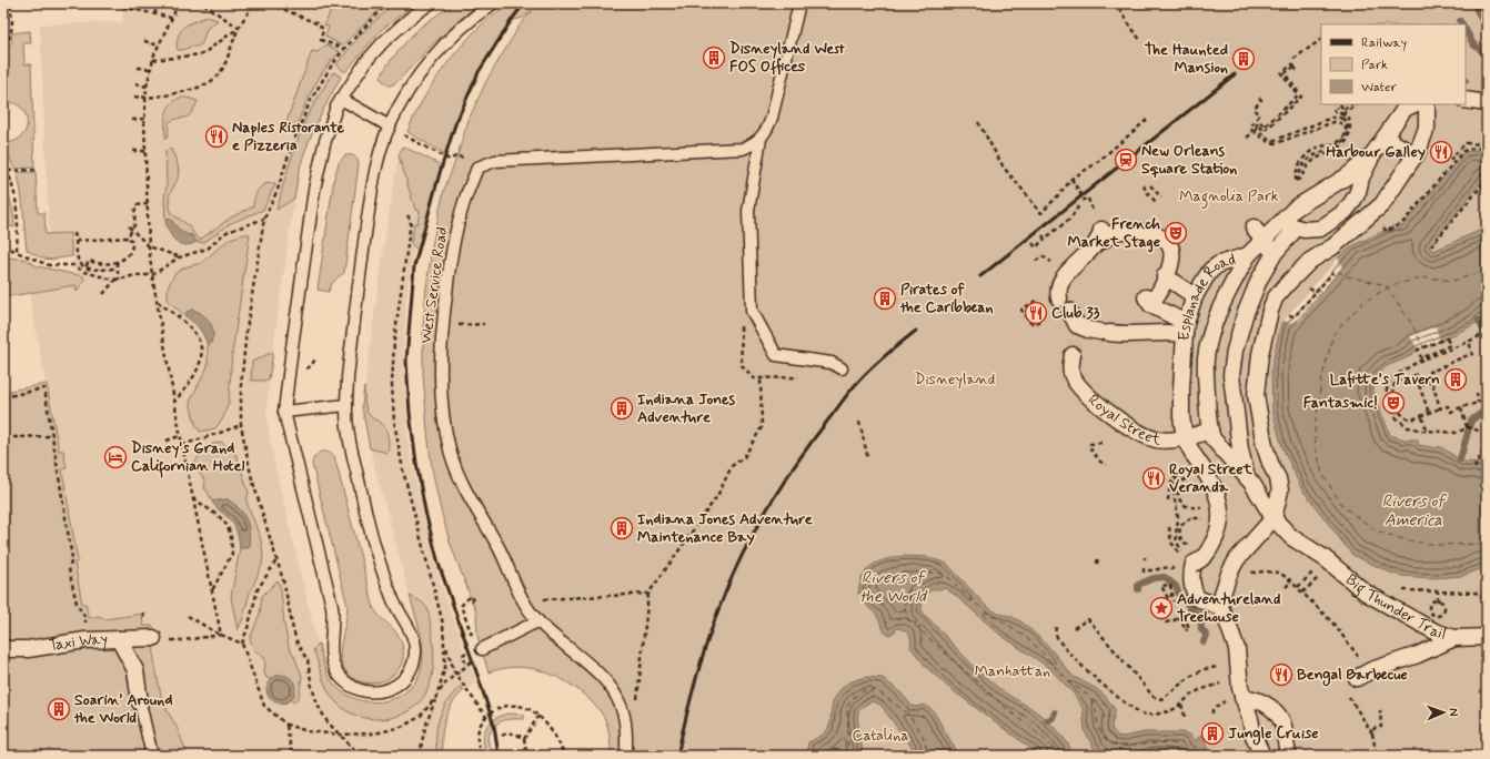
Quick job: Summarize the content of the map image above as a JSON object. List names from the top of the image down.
{
  "streets": {
    "street": [
      "Esplanade Road",
      "Royal Street",
      "Big Thunder Trail",
      "Taxi Way"
    ],
    "lane": ["West Service Road"]
  },
  "crossings": [
    ["Esplanade Road", "Royal Street"],
    ["Royal Street", "Big Thunder Trail"]
  ],
  "water": ["Rivers of America", "Rivers of the World"],
  "parks": [
    "Magnolia Park",
    "Disneyland",
    "Manhattan",
    "Catalina"
  ],
  "places": {
    "building": [
      "Disneyland West FOS Offices",
      "The Haunted Mansion",
      "Pirates of the Caribbean",
      "Lafitte's Tavern",
      "Indiana Jones Adventure",
      "Indiana Jones Adventure Maintenance Bay",
      "Soarin' Around the World",
      "Jungle Cruise"
    ],
    "restaurant": [
      "Naples Ristorante e Pizzeria",
      "Harbour Galley",
      "Club 33",
      "Royal Street Veranda",
      "Bengal Barbecue"
    ],
    "station": ["New Orleans Square Station"],
    "theatre": ["French Market Stage", "Fantasmic!"],
    "hotel": ["Disney's Grand Californian Hotel"],
    "place": ["Adventureland Treehouse"]
  },
  "legend": ["Railway", "Park", "Water"],
  "north": "right"
}
